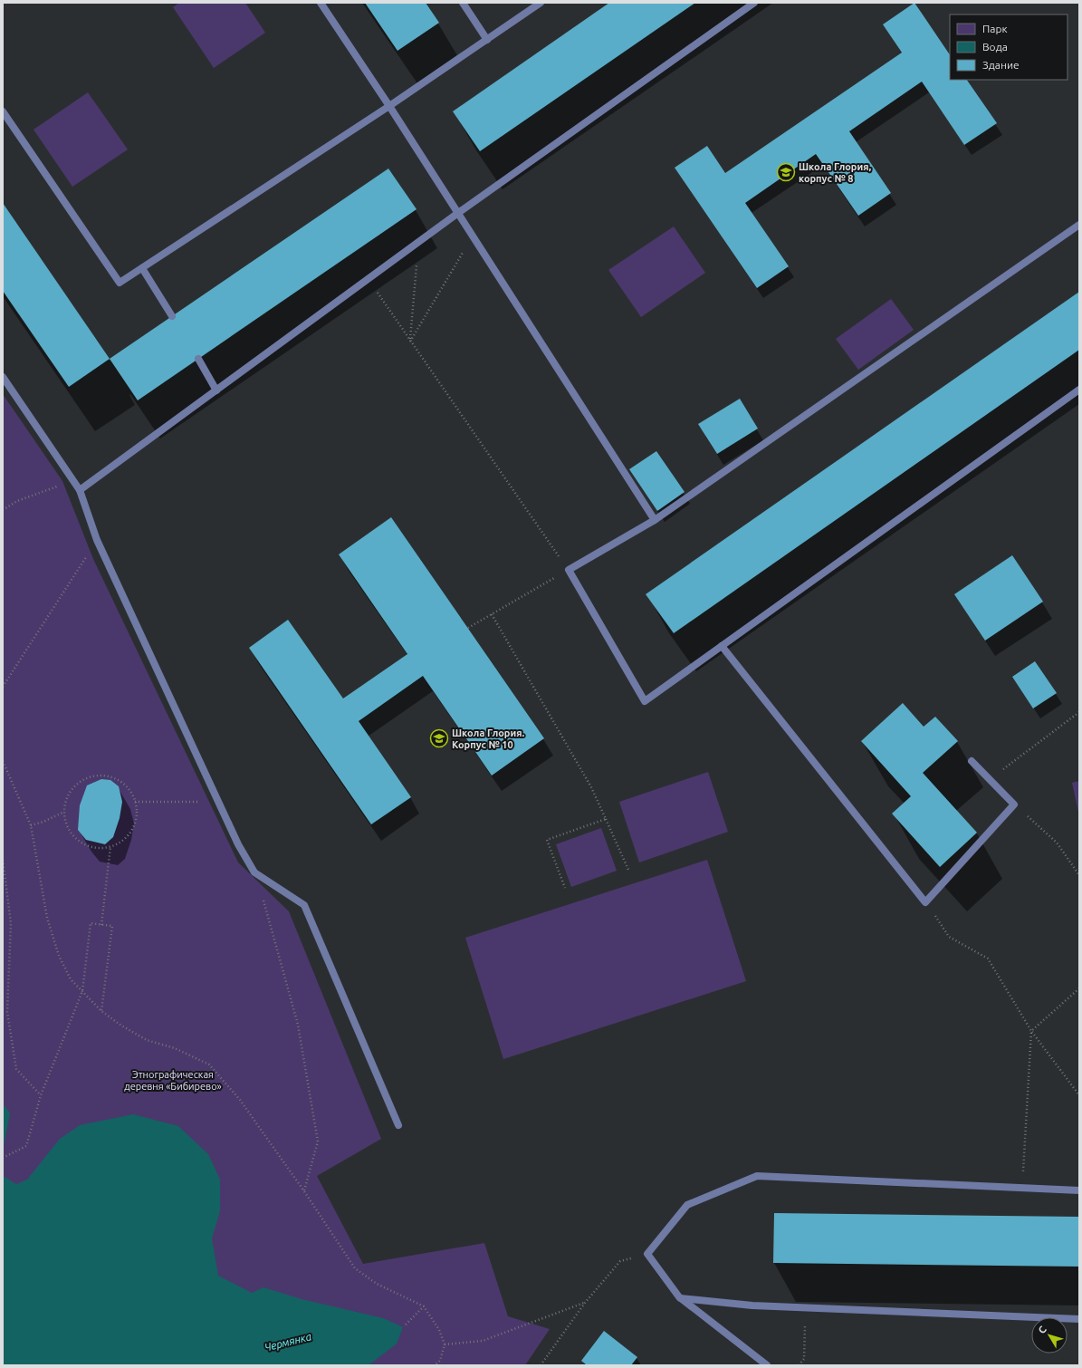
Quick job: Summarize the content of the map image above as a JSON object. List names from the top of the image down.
{
  "water": ["Чермянка"],
  "parks": ["Этнографическая деревня «Бибирево»"],
  "places": {
    "school or university": ["Школа Глория, корпус № 8", "Школа Глория. Корпус № 10"]
  },
  "legend": ["Парк", "Вода", "Здание"],
  "north": "top left"
}
